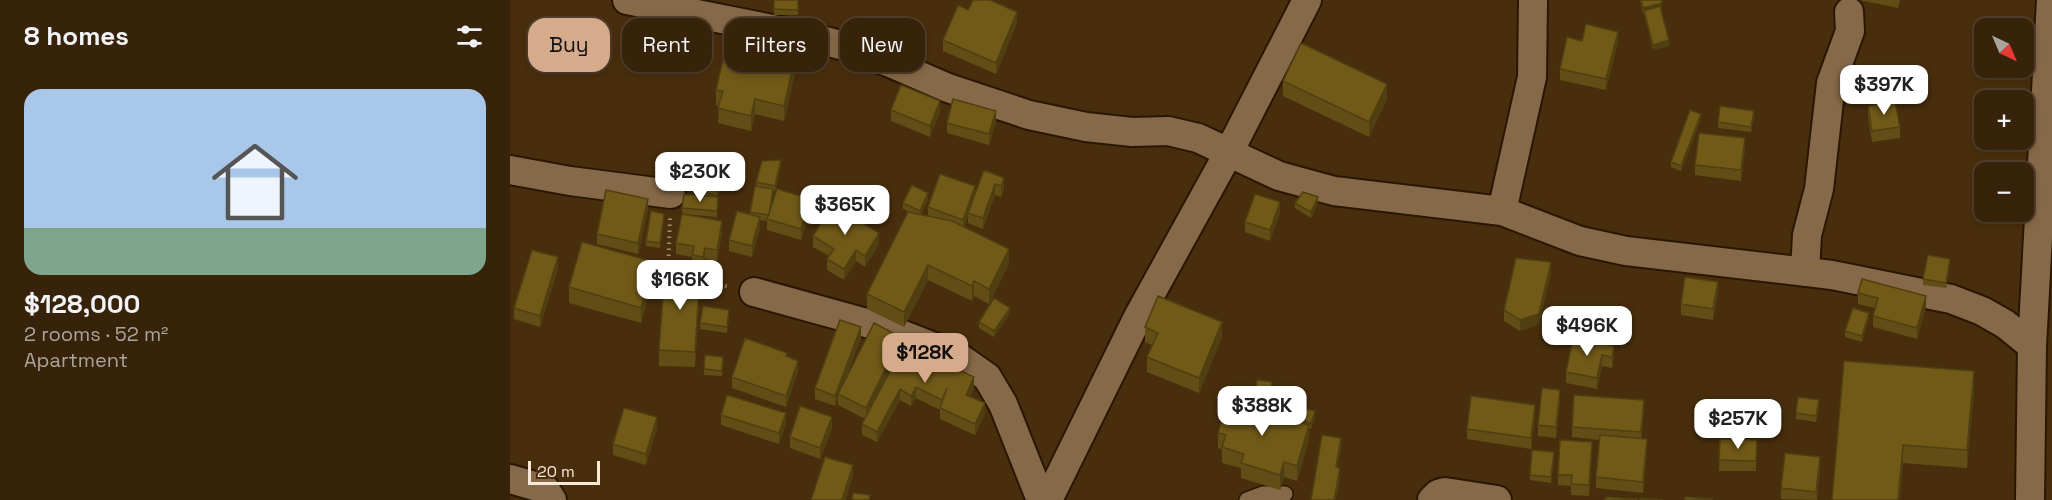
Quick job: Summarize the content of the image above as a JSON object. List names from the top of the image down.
{
  "scale_bar": "20 m",
  "north": "bottom right",
  "page": {
    "heading": "8 homes",
    "map_buttons": ["+", "−"],
    "chip": [
      "Buy",
      "Rent",
      "Filters",
      "New"
    ],
    "price": [
      "$397K",
      "$230K",
      "$365K",
      "$166K",
      "$496K",
      "$128K",
      "$388K",
      "$257K"
    ],
    "list": [
      {
        "name": "$128,000",
        "note": "2 rooms · 52 m² · Apartment"
      }
    ],
    "scale": "20 m"
  }
}
